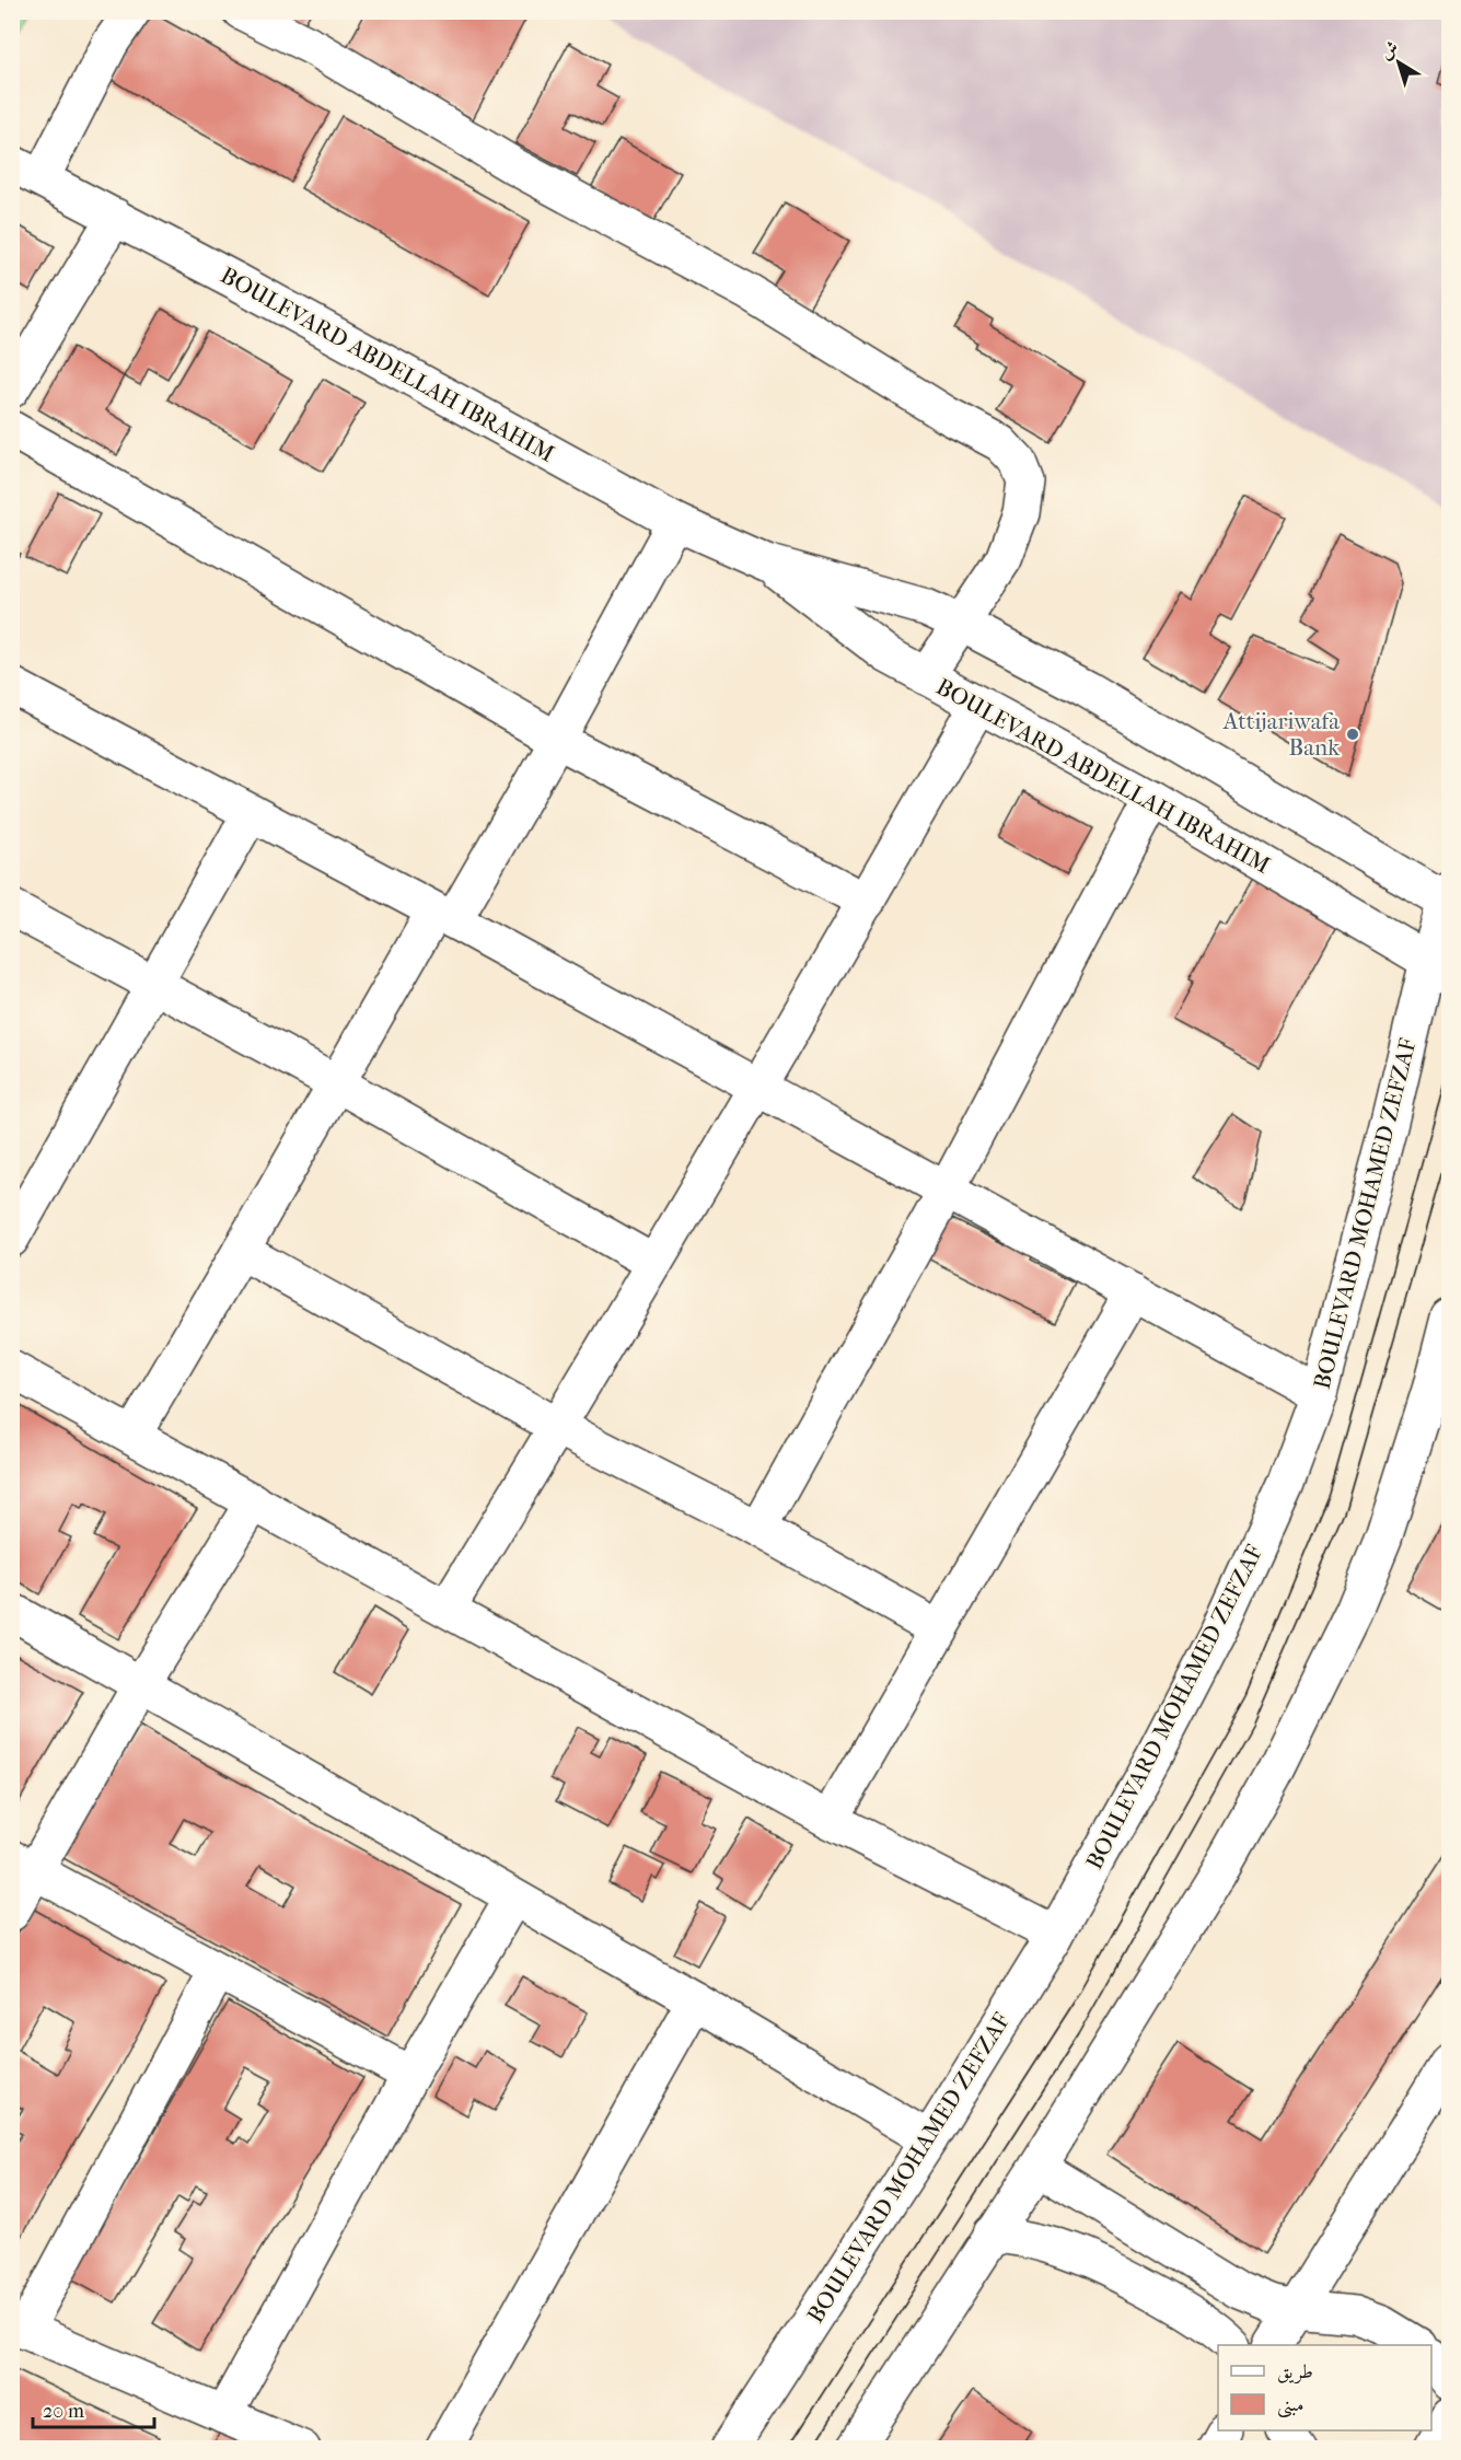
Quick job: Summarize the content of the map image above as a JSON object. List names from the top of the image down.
{
  "streets": {
    "street": ["BOULEVARD ABDELLAH IBRAHIM", "BOULEVARD MOHAMED ZEFZAF"]
  },
  "crossings": [
    ["BOULEVARD ABDELLAH IBRAHIM", "BOULEVARD MOHAMED ZEFZAF"]
  ],
  "places": ["Attijariwafa Bank"],
  "legend": ["طريق", "مبنى"],
  "scale_bar": "20 m",
  "north": "top left"
}
